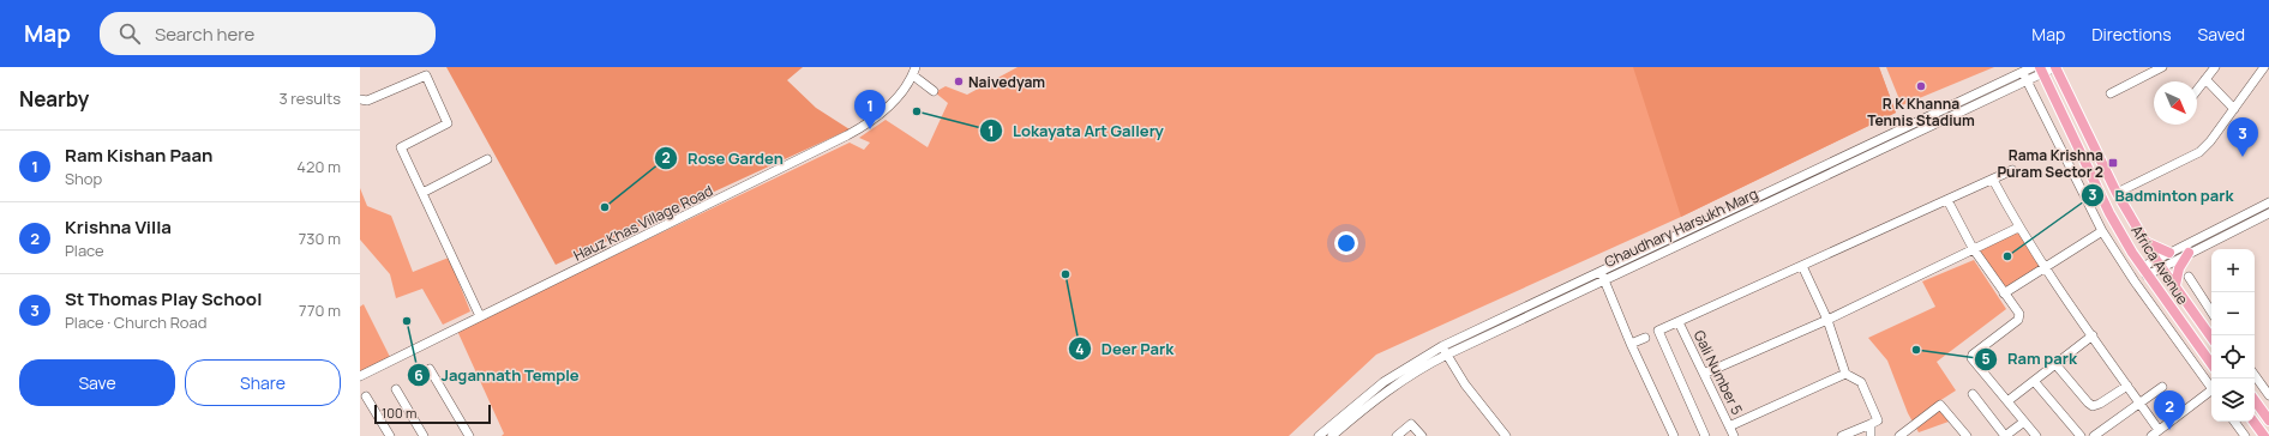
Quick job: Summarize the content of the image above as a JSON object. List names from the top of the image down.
{
  "streets": {
    "main road": ["Africa Avenue"],
    "street": ["Hauz Khas Village Road", "Chaudhary Harsukh Marg", "Gali Number 5"]
  },
  "crossings": [
    ["Chaudhary Harsukh Marg", "Africa Avenue"]
  ],
  "places": {
    "other": [
      "Naivedyam",
      "R K Khanna Tennis Stadium",
      "Lokayata Art Gallery",
      "Rose Garden",
      "Badminton park",
      "Deer Park",
      "Jagannath Temple",
      "Ram park"
    ],
    "transit": ["Rama Krishna Puram Sector 2"]
  },
  "scale_bar": "100 m",
  "north": "bottom right",
  "page": {
    "header": "Map",
    "search": "Search here",
    "nav": ["Map", "Directions", "Saved"],
    "heading": ["Nearby", "3 results"],
    "pins": ["1", "3", "2"],
    "list": [
      {
        "mark": "1",
        "name": "Ram Kishan Paan",
        "note": "Shop",
        "value": "420 m"
      },
      {
        "mark": "2",
        "name": "Krishna Villa",
        "note": "Place",
        "value": "730 m"
      },
      {
        "mark": "3",
        "name": "St Thomas Play School",
        "note": "Place · Church Road",
        "value": "770 m"
      }
    ],
    "map_buttons": ["+", "−"],
    "buttons": ["Save", "Share"],
    "scale": "100 m"
  }
}
